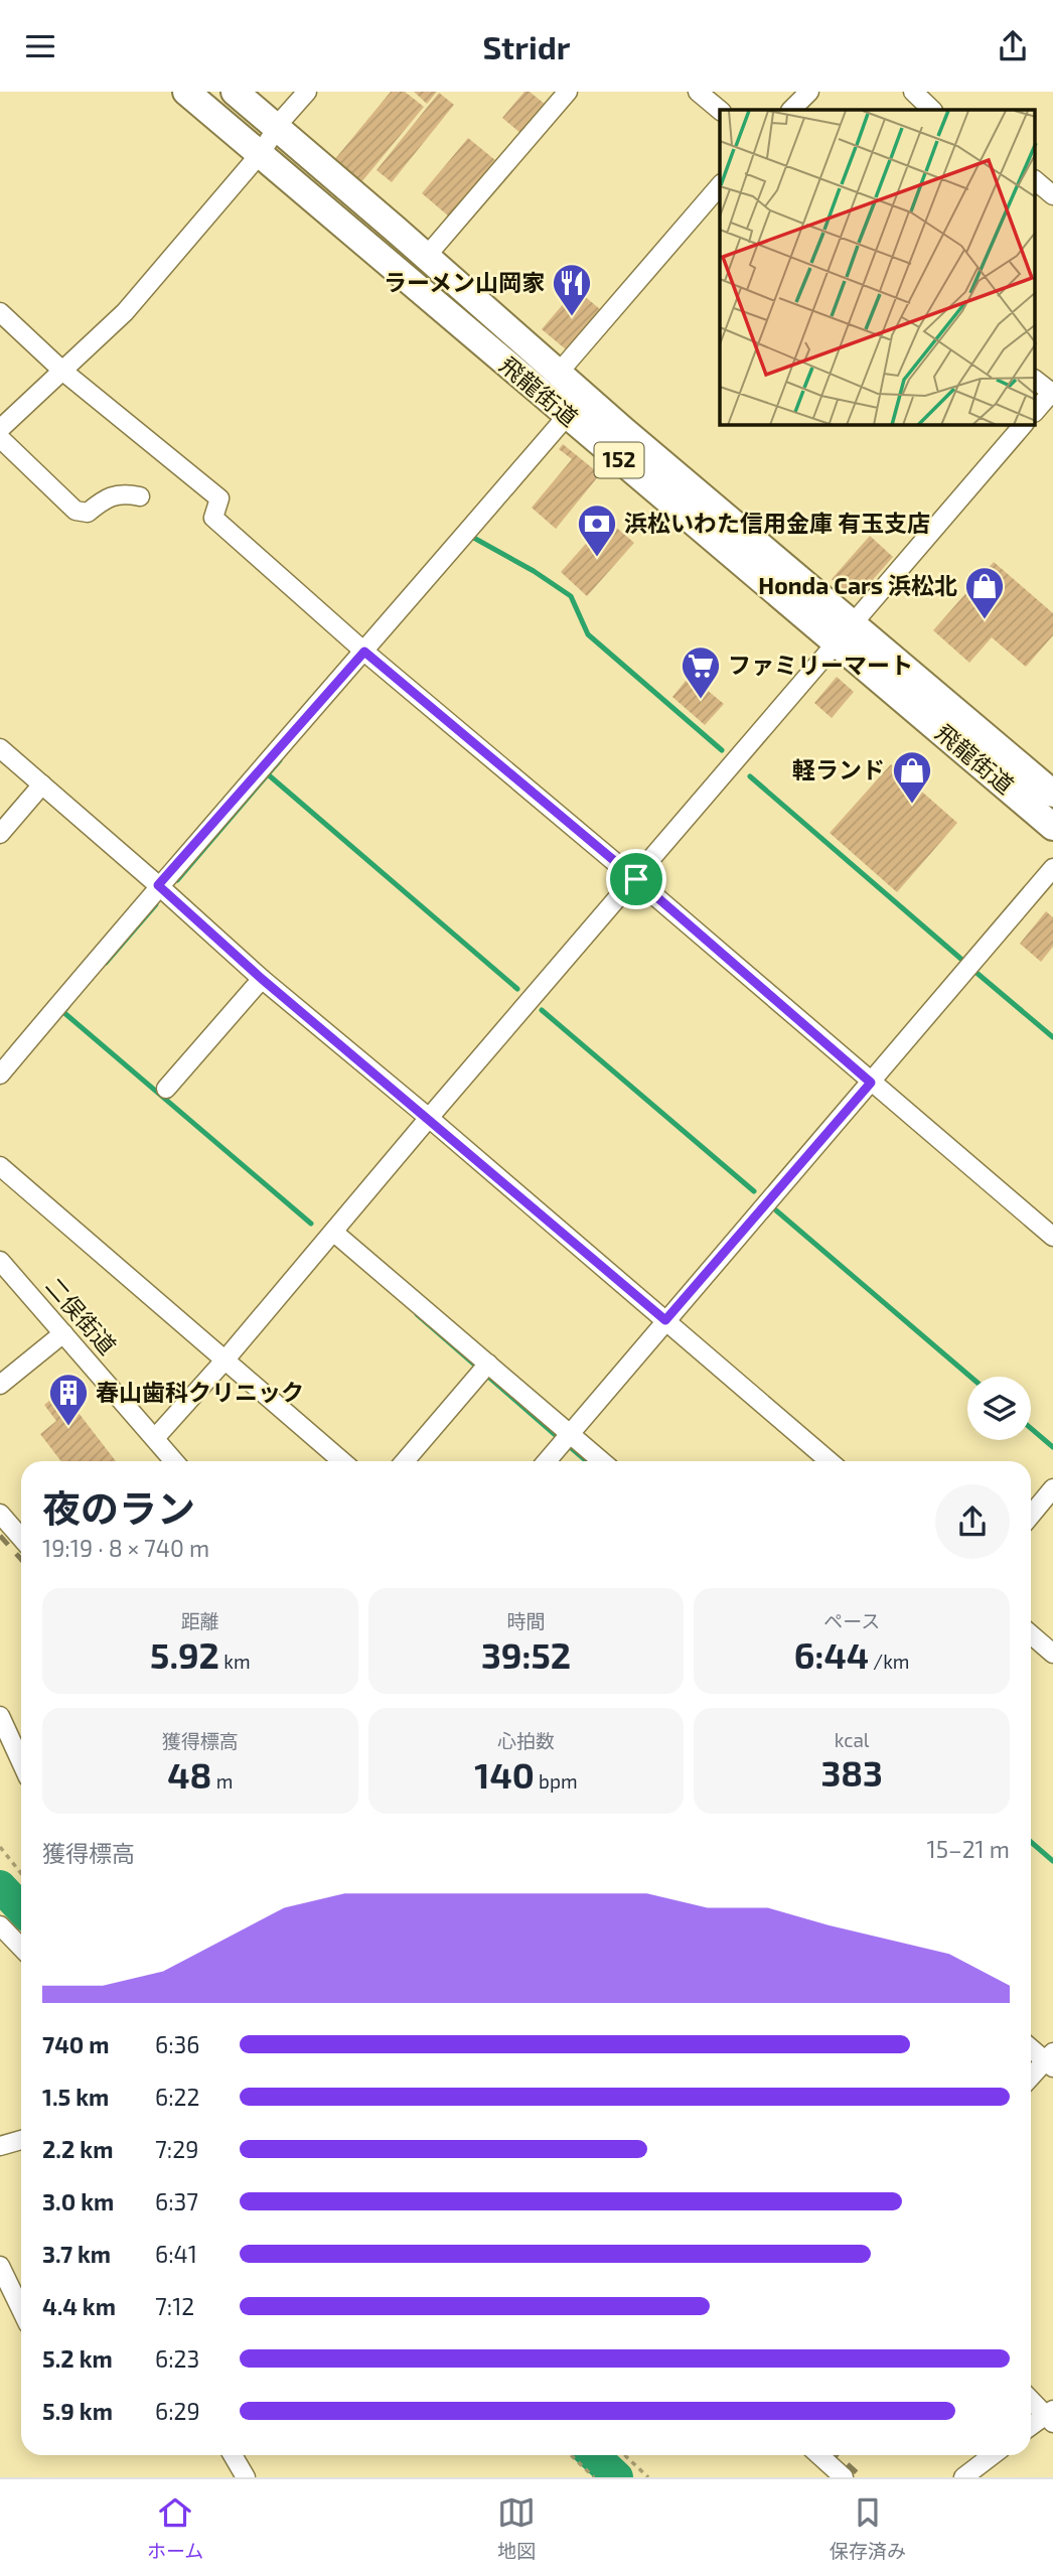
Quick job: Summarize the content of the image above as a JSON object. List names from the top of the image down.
{
  "streets": {
    "highway": ["飛龍街道", "152"],
    "street": ["二俣街道"]
  },
  "places": {
    "restaurant": ["ラーメン山岡家"],
    "bank": ["浜松いわた信用金庫 有玉支店"],
    "shop": ["Honda Cars 浜松北", "軽ランド"],
    "supermarket": ["ファミリーマート"],
    "building": ["春山歯科クリニック"]
  },
  "page": {
    "header": "Stridr",
    "heading": ["夜のラン", "19:19 · 8 × 740 m"],
    "stats": [
      ["距離", "5.92 km"],
      ["時間", "39:52"],
      ["ペース", "6:44 /km"],
      ["獲得標高", "48 m"],
      ["心拍数", "140 bpm"],
      ["kcal", "383"]
    ],
    "chart": ["獲得標高", "15–21 m"],
    "list": [
      {
        "name": "740 m",
        "note": "6:36"
      },
      {
        "name": "1.5 km",
        "note": "6:22"
      },
      {
        "name": "2.2 km",
        "note": "7:29"
      },
      {
        "name": "3.0 km",
        "note": "6:37"
      },
      {
        "name": "3.7 km",
        "note": "6:41"
      },
      {
        "name": "4.4 km",
        "note": "7:12"
      },
      {
        "name": "5.2 km",
        "note": "6:23"
      },
      {
        "name": "5.9 km",
        "note": "6:29"
      }
    ],
    "tabs": ["ホーム", "地図", "保存済み"]
  }
}
